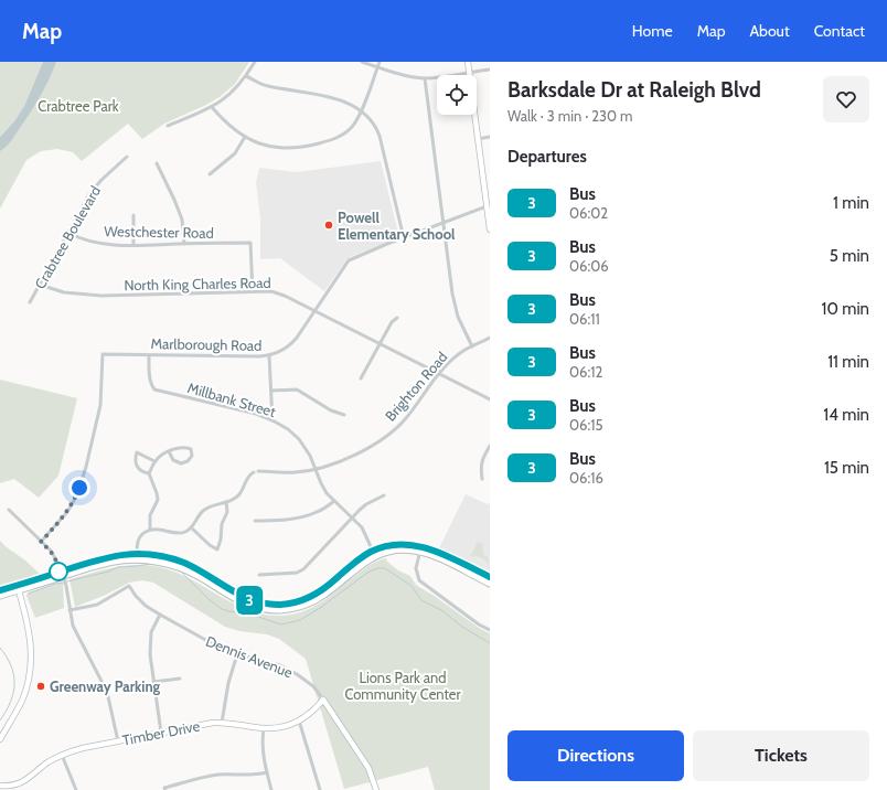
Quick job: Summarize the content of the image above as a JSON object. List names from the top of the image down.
{
  "streets": {
    "street": [
      "Westchester Road",
      "Crabtree Boulevard",
      "North King Charles Road",
      "Marlborough Road",
      "Brighton Road",
      "Millbank Street",
      "Dennis Avenue",
      "Timber Drive"
    ]
  },
  "crossings": [
    ["Westchester Road", "Crabtree Boulevard"],
    ["Westchester Road", "North King Charles Road"],
    ["Crabtree Boulevard", "North King Charles Road"],
    ["North King Charles Road", "Marlborough Road"],
    ["North King Charles Road", "Brighton Road"],
    ["Marlborough Road", "Millbank Street"],
    ["Brighton Road", "Millbank Street"],
    ["Dennis Avenue", "Timber Drive"]
  ],
  "parks": ["Crabtree Park", "Lions Park and Community Center"],
  "places": ["Powell Elementary School", "Greenway Parking"],
  "lines": ["bus line 3"],
  "page": {
    "header": "Map",
    "nav": [
      "Home",
      "Map",
      "About",
      "Contact"
    ],
    "on_map": "3",
    "heading": [
      ["Barksdale Dr at Raleigh Blvd", "Walk · 3 min · 230 m"],
      "Departures"
    ],
    "list": [
      {
        "mark": "3",
        "name": "Bus",
        "note": "06:02",
        "value": "1 min"
      },
      {
        "mark": "3",
        "name": "Bus",
        "note": "06:06",
        "value": "5 min"
      },
      {
        "mark": "3",
        "name": "Bus",
        "note": "06:11",
        "value": "10 min"
      },
      {
        "mark": "3",
        "name": "Bus",
        "note": "06:12",
        "value": "11 min"
      },
      {
        "mark": "3",
        "name": "Bus",
        "note": "06:15",
        "value": "14 min"
      },
      {
        "mark": "3",
        "name": "Bus",
        "note": "06:16",
        "value": "15 min"
      }
    ],
    "buttons": ["Directions", "Tickets"]
  }
}
